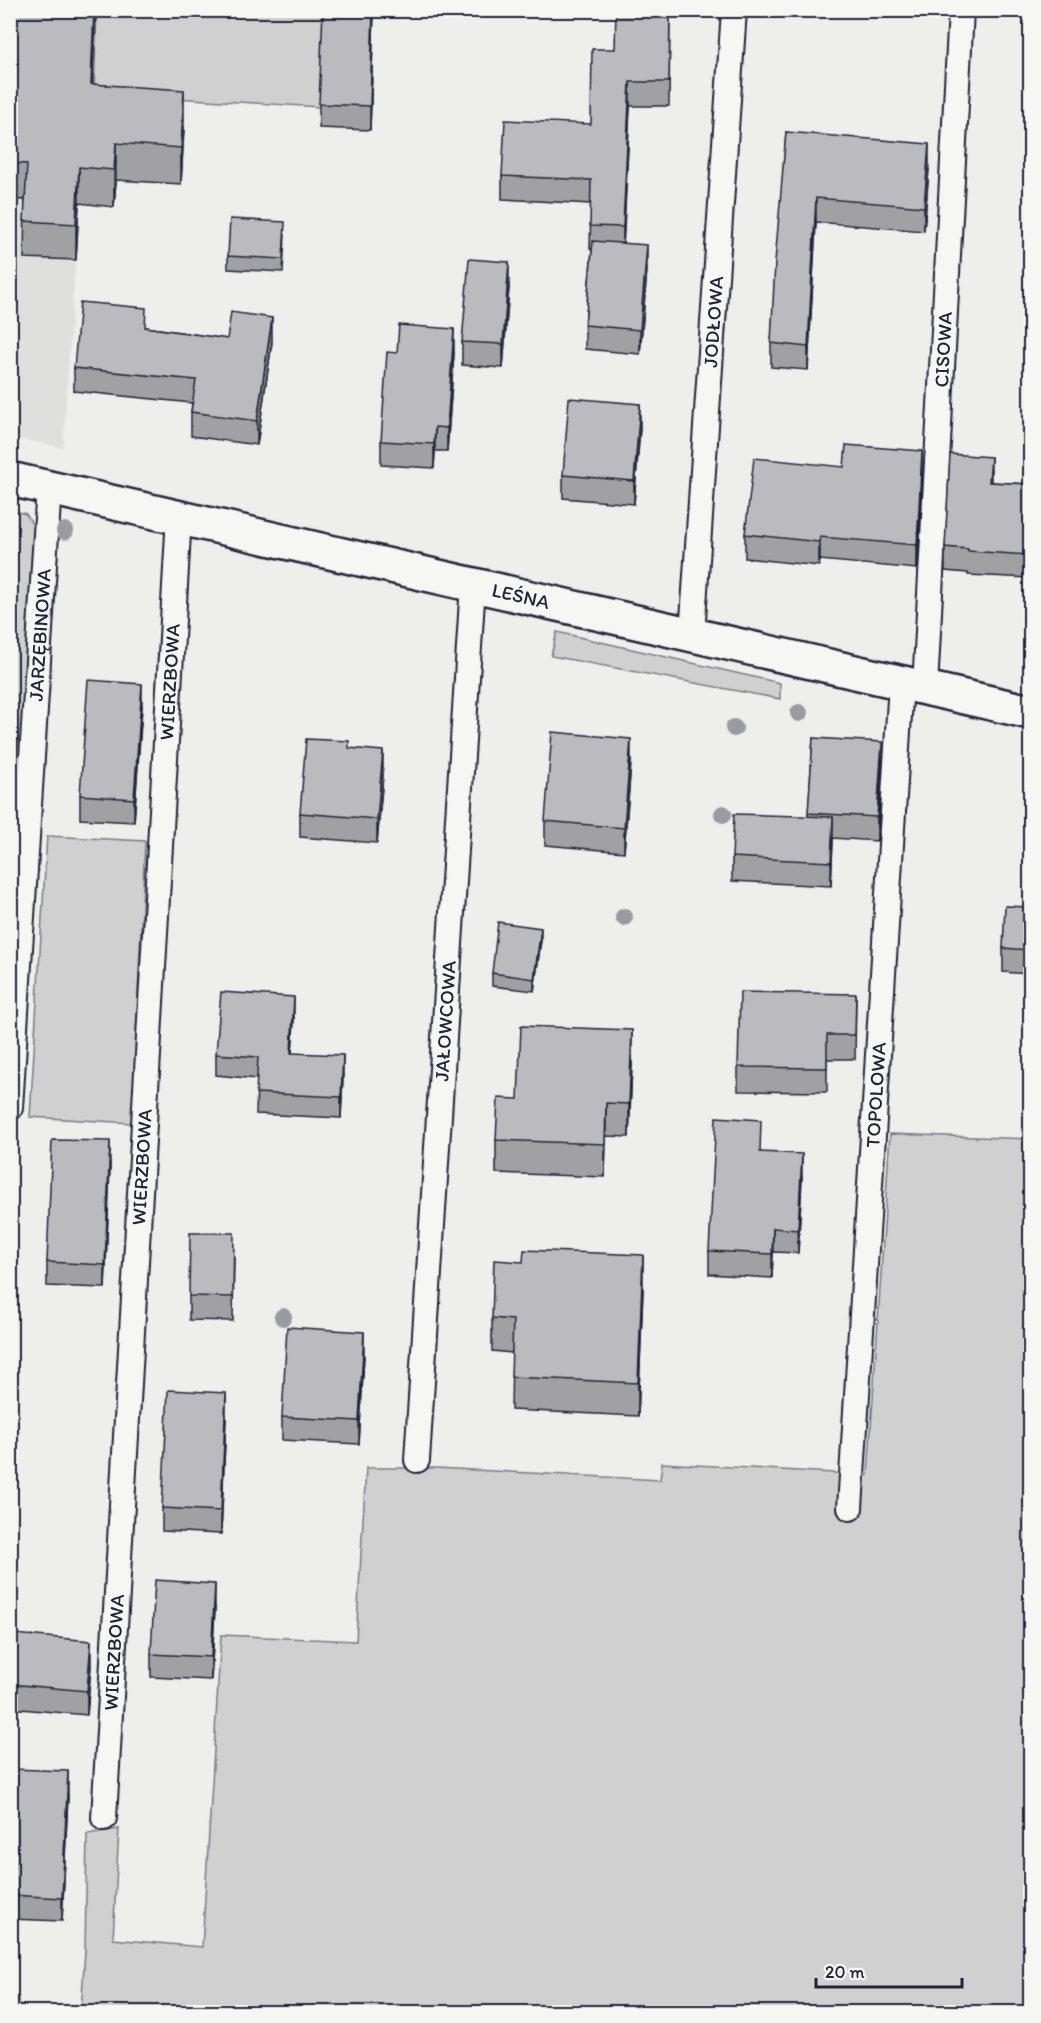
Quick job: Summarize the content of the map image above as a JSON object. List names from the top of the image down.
{
  "streets": {
    "street": ["LEŚNA"],
    "lane": [
      "JODŁOWA",
      "CISOWA",
      "JARZĘBINOWA",
      "WIERZBOWA",
      "JAŁOWCOWA",
      "TOPOLOWA"
    ]
  },
  "crossings": [
    ["JODŁOWA", "LEŚNA"],
    ["CISOWA", "LEŚNA"],
    ["CISOWA", "TOPOLOWA"],
    ["LEŚNA", "JARZĘBINOWA"],
    ["LEŚNA", "WIERZBOWA"],
    ["LEŚNA", "JAŁOWCOWA"],
    ["LEŚNA", "TOPOLOWA"]
  ],
  "scale_bar": "20 m"
}
